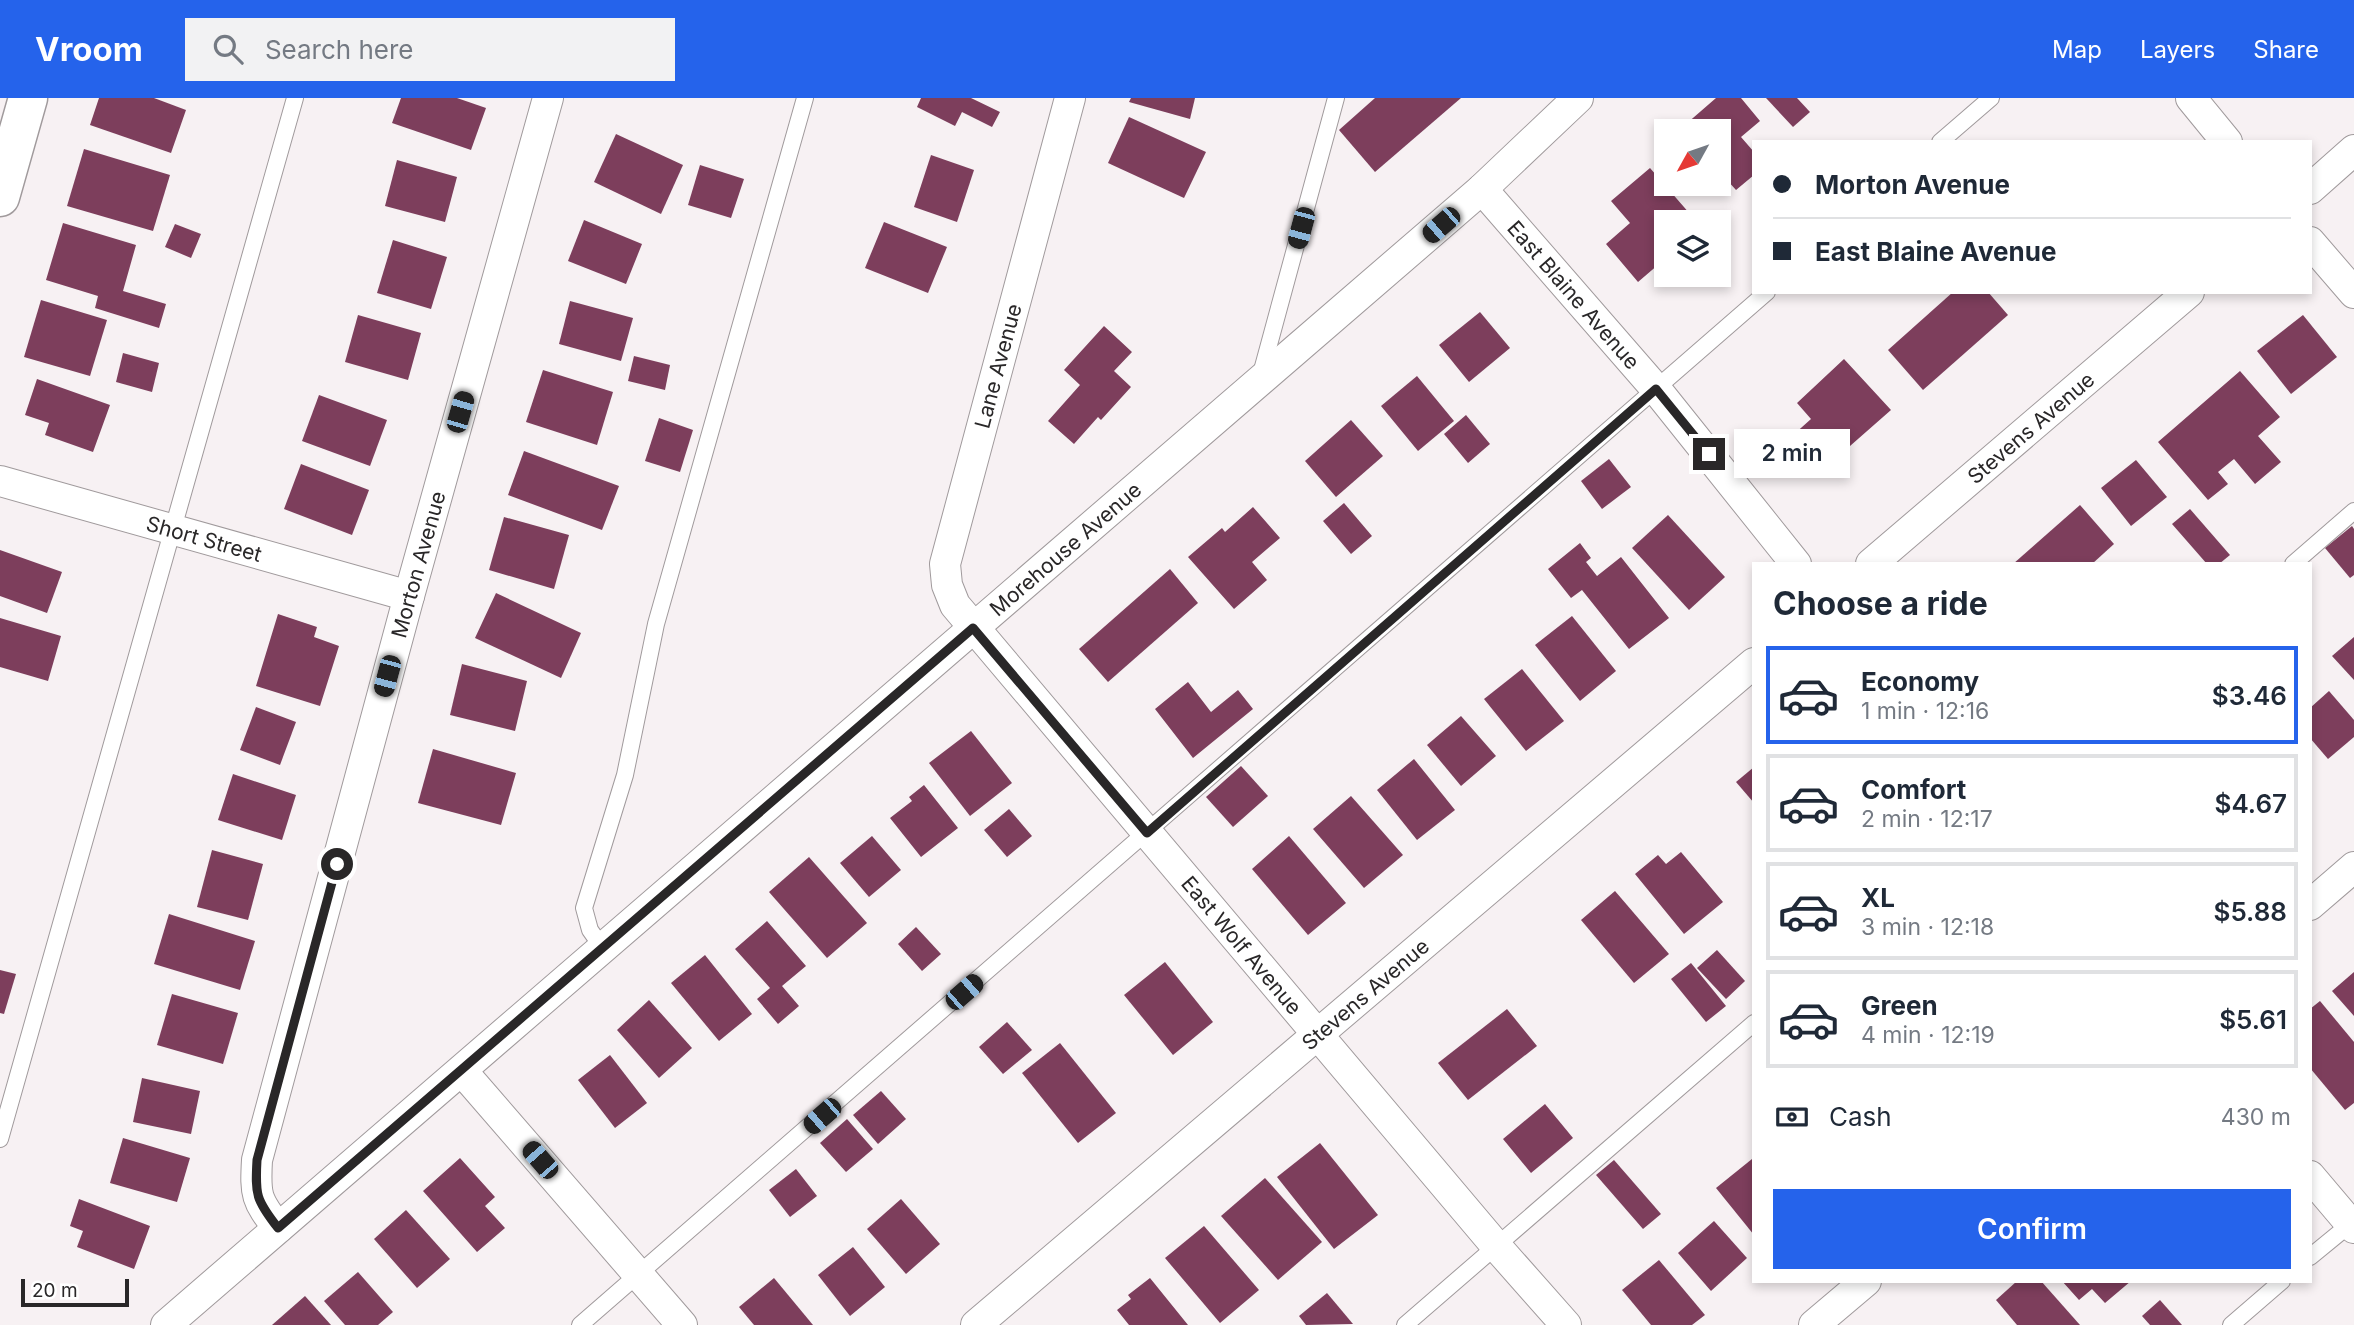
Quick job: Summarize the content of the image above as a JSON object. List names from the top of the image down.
{
  "streets": {
    "street": [
      "East Blaine Avenue",
      "Lane Avenue",
      "Stevens Avenue",
      "Short Street",
      "Morehouse Avenue",
      "Morton Avenue",
      "East Wolf Avenue"
    ]
  },
  "crossings": [
    ["East Blaine Avenue", "Morehouse Avenue"],
    ["Lane Avenue", "Morehouse Avenue"],
    ["Lane Avenue", "East Wolf Avenue"],
    ["Stevens Avenue", "East Wolf Avenue"],
    ["Short Street", "Morton Avenue"],
    ["Morehouse Avenue", "Morton Avenue"],
    ["Morehouse Avenue", "East Wolf Avenue"]
  ],
  "scale_bar": "20 m",
  "north": "bottom left",
  "page": {
    "header": "Vroom",
    "search": "Search here",
    "nav": ["Map", "Layers", "Share"],
    "banner": ["Morton Avenue", "East Blaine Avenue"],
    "bubble": "2 min",
    "heading": "Choose a ride",
    "list": [
      {
        "name": "Economy",
        "note": "1 min · 12:16",
        "value": "$3.46"
      },
      {
        "name": "Comfort",
        "note": "2 min · 12:17",
        "value": "$4.67"
      },
      {
        "name": "XL",
        "note": "3 min · 12:18",
        "value": "$5.88"
      },
      {
        "name": "Green",
        "note": "4 min · 12:19",
        "value": "$5.61"
      }
    ],
    "pay": ["Cash", "430 m"],
    "buttons": "Confirm",
    "scale": "20 m"
  }
}
